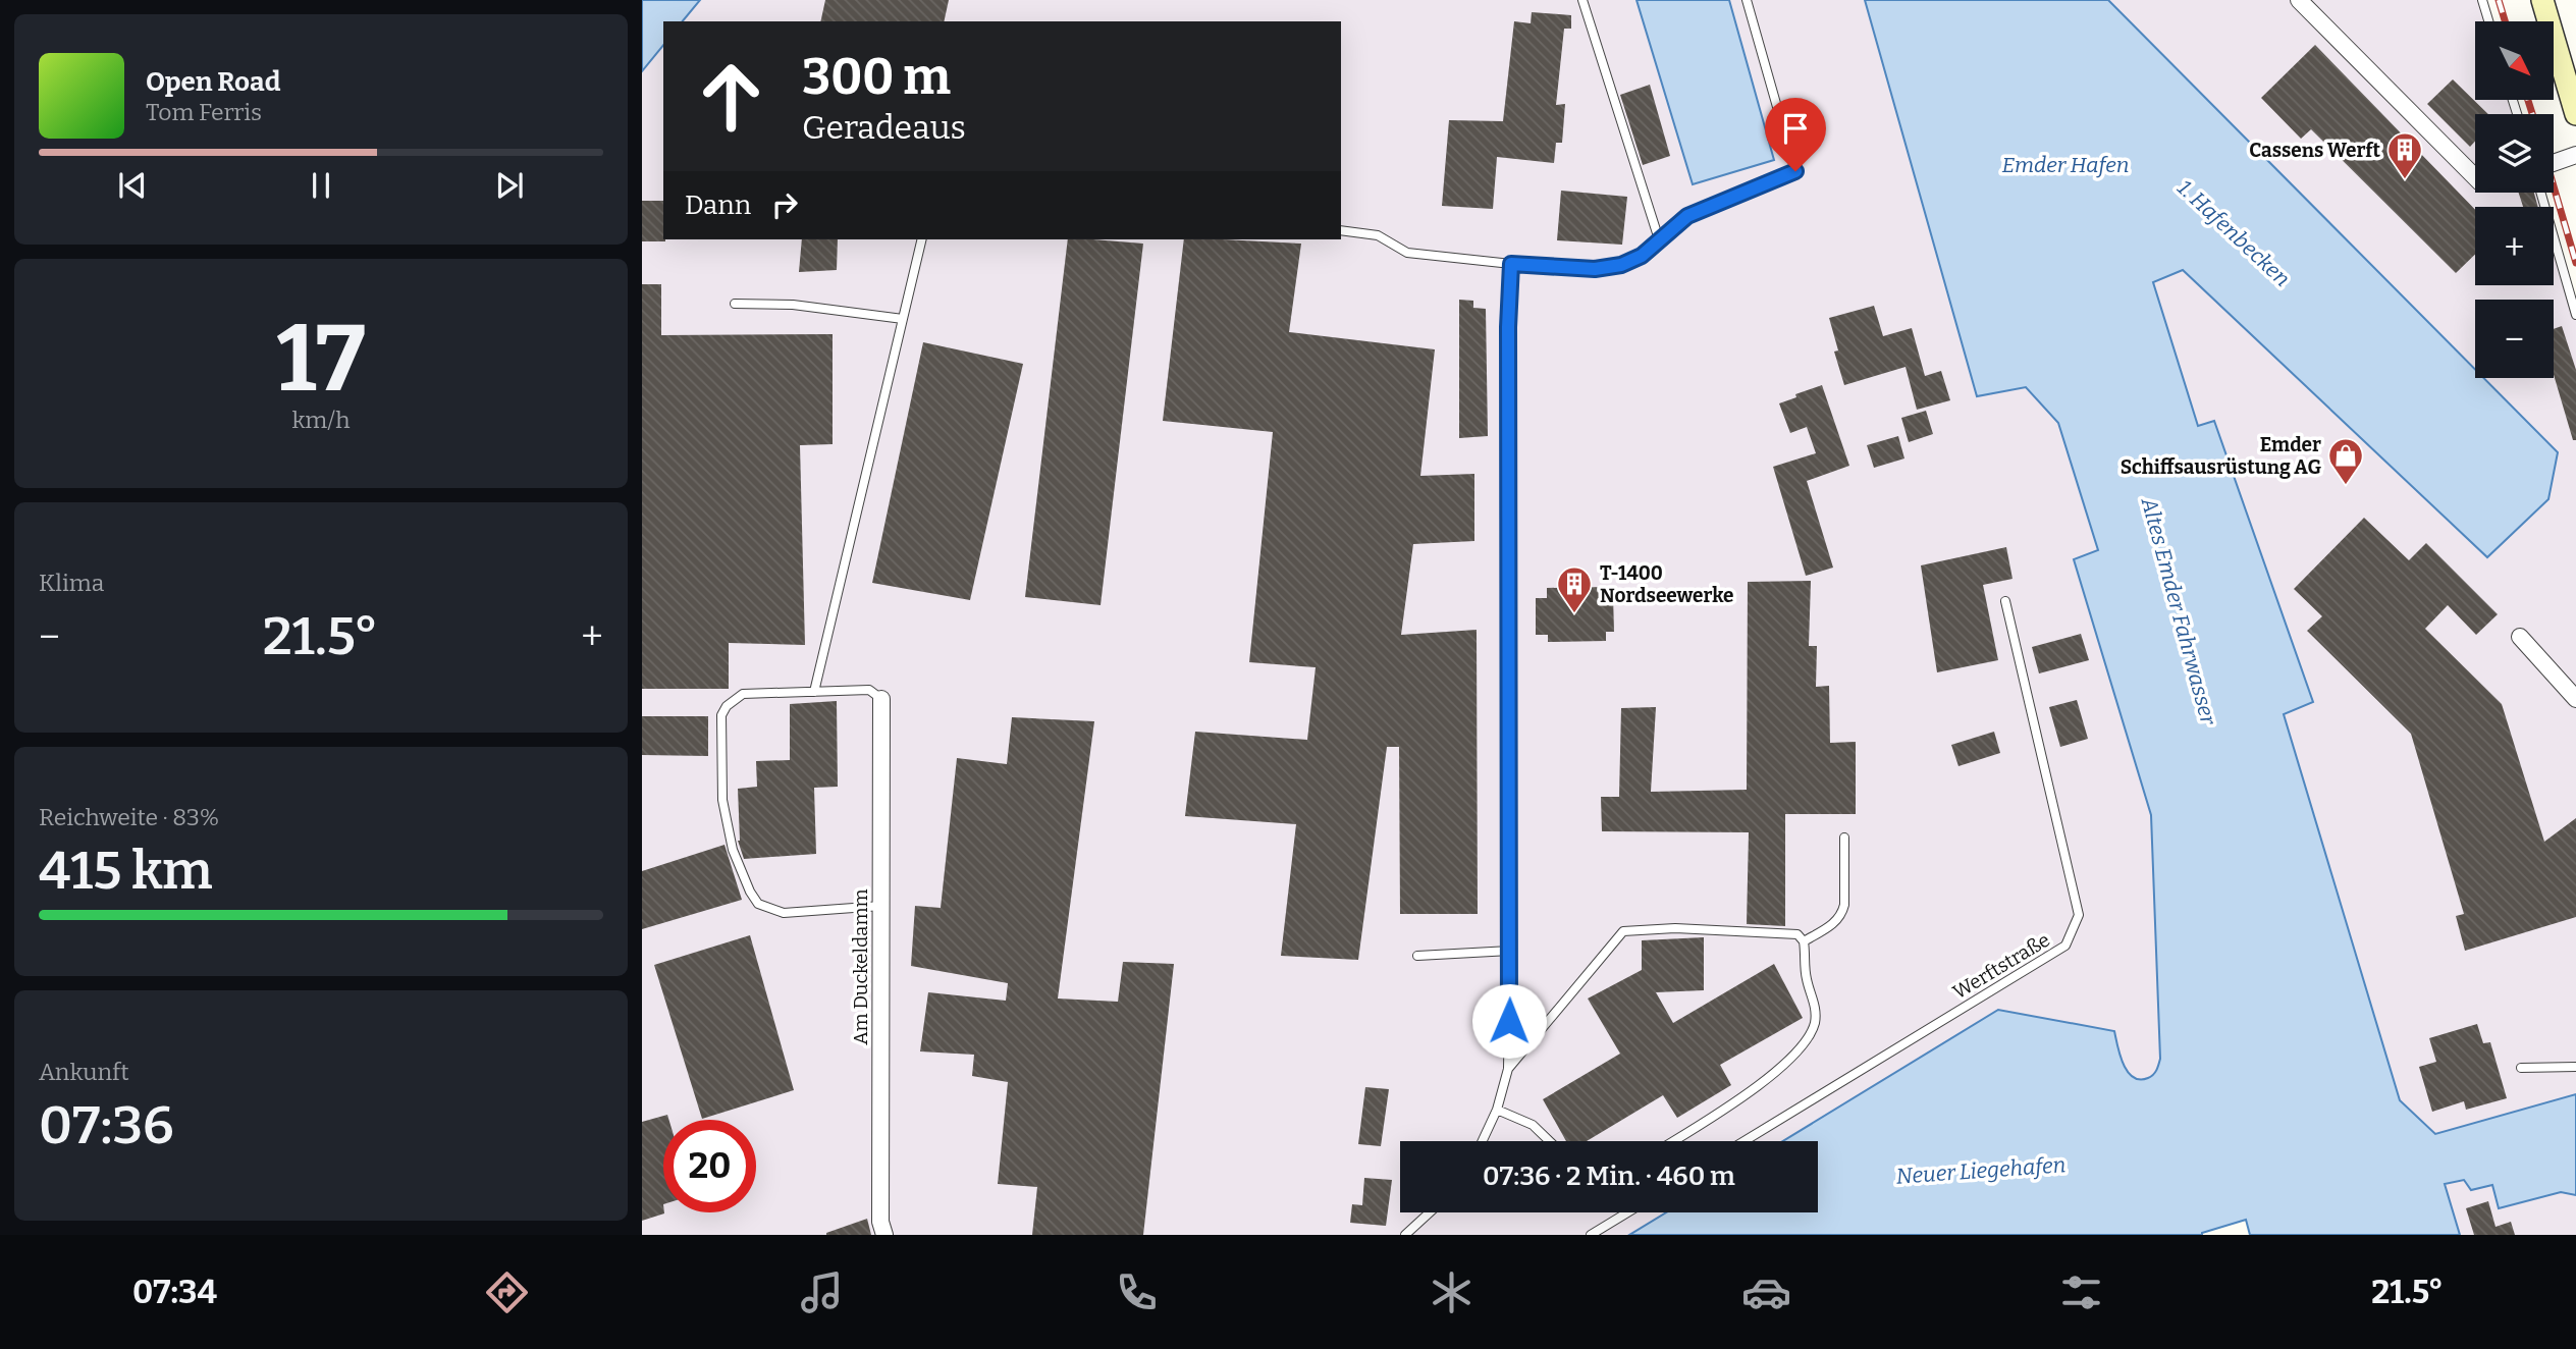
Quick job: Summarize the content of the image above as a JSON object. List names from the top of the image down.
{
  "streets": {
    "street": ["Am Duckeldamm"],
    "lane": ["Werftstraße"]
  },
  "water": [
    "Emder Hafen",
    "1. Hafenbecken",
    "Altes Emder Fahrwasser",
    "Neuer Liegehafen"
  ],
  "places": {
    "building": ["Cassens Werft", "T-1400 Nordseewerke"],
    "shop": ["Emder Schiffsausrüstung AG"]
  },
  "north": "bottom right",
  "page": {
    "map_buttons": ["+", "−"],
    "turn": ["300 m", "Geradeaus"],
    "song": ["Open Road", "Tom Ferris"],
    "then": "Dann",
    "tile": [
      ["17", "km/h"],
      "Klima",
      ["Reichweite · 83%", "415 km"],
      ["Ankunft", "07:36"]
    ],
    "heat": ["−", "21.5°", "+"],
    "limit": "20",
    "trip": "07:36 · 2 Min. · 460 m",
    "tabs": ["07:34", "21.5°"]
  }
}
